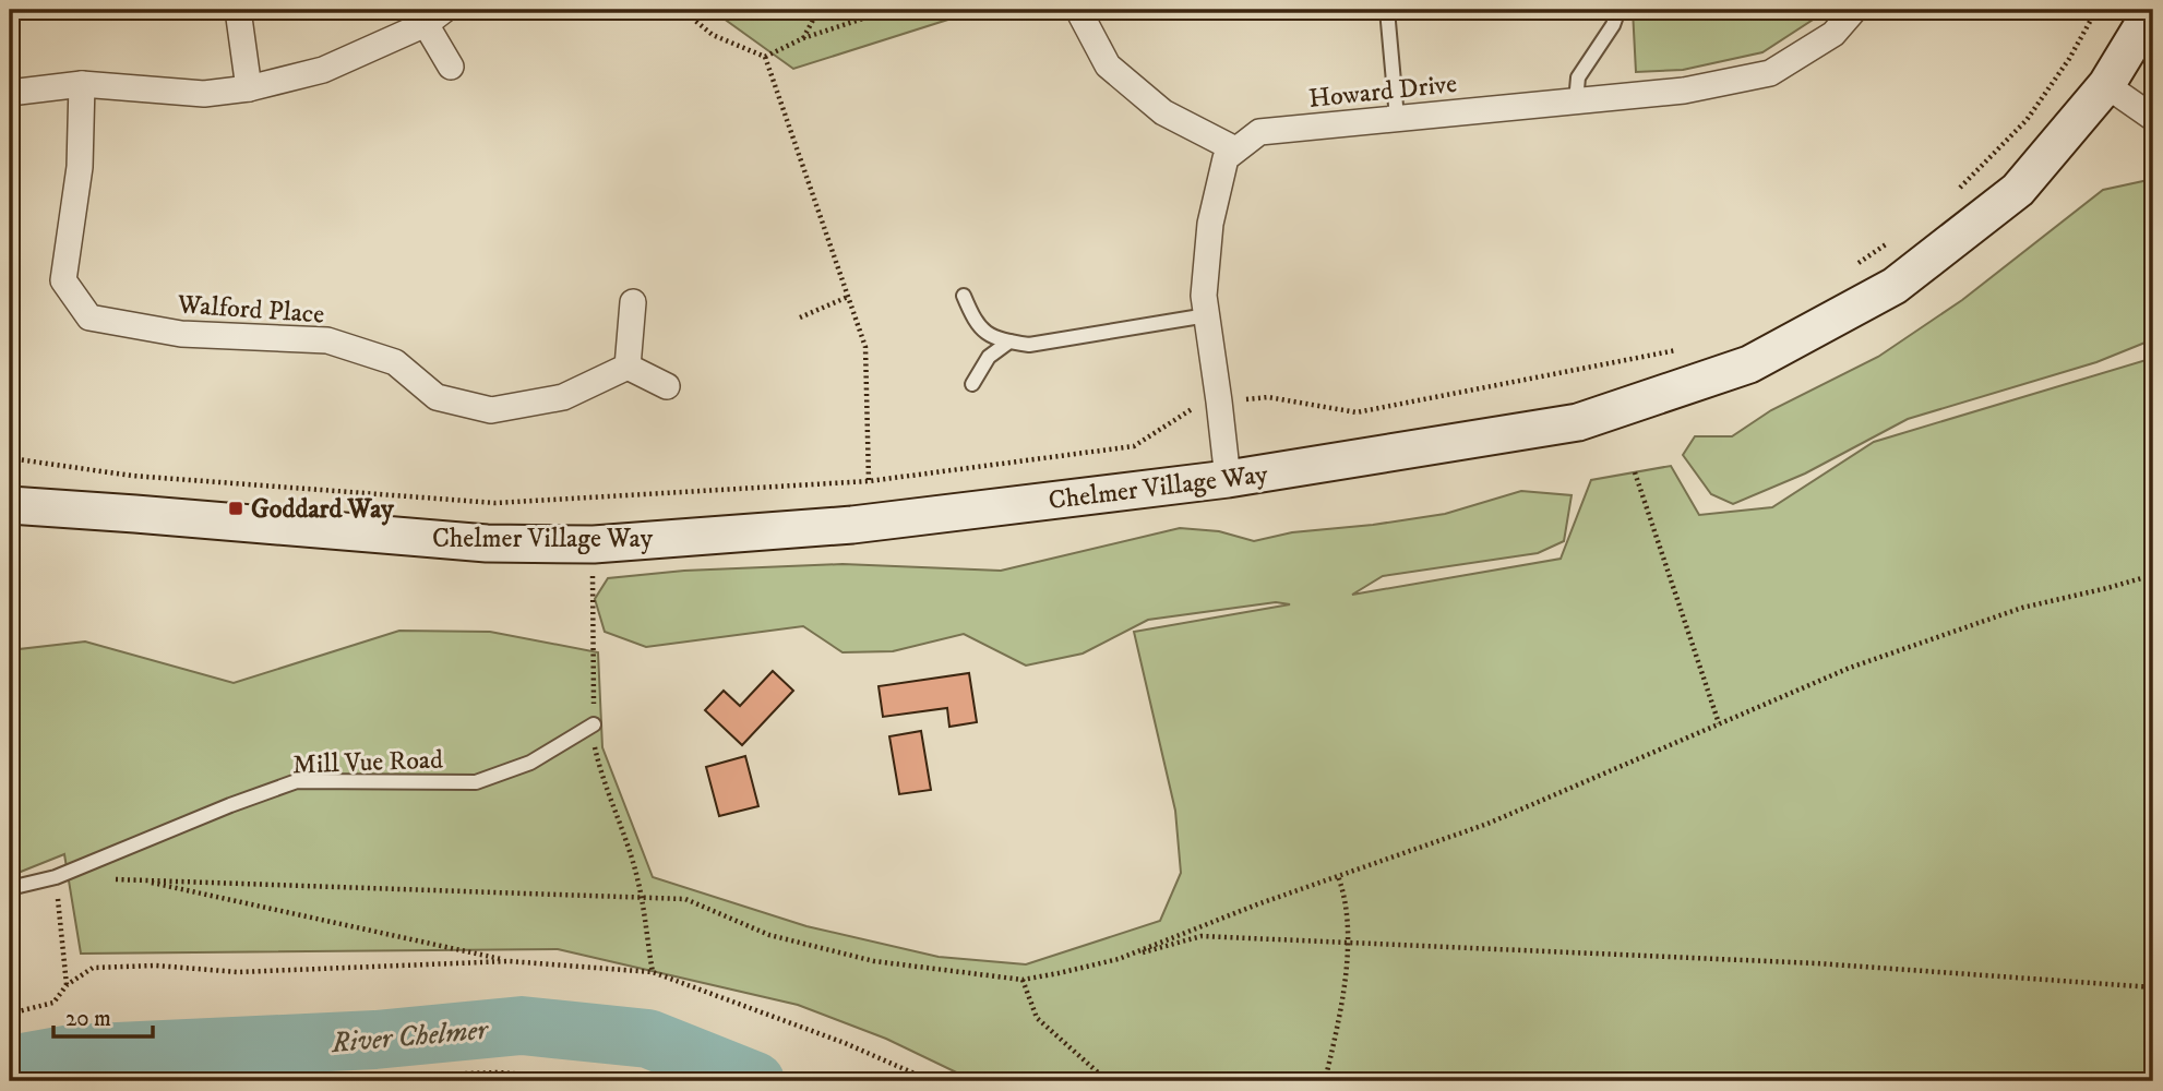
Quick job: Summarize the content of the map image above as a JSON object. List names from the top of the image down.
{
  "streets": {
    "street": ["Howard Drive", "Walford Place", "Chelmer Village Way"],
    "lane": ["Mill Vue Road"]
  },
  "water": ["River Chelmer"],
  "places": {
    "transit": ["Goddard Way"]
  },
  "scale_bar": "20 m"
}
